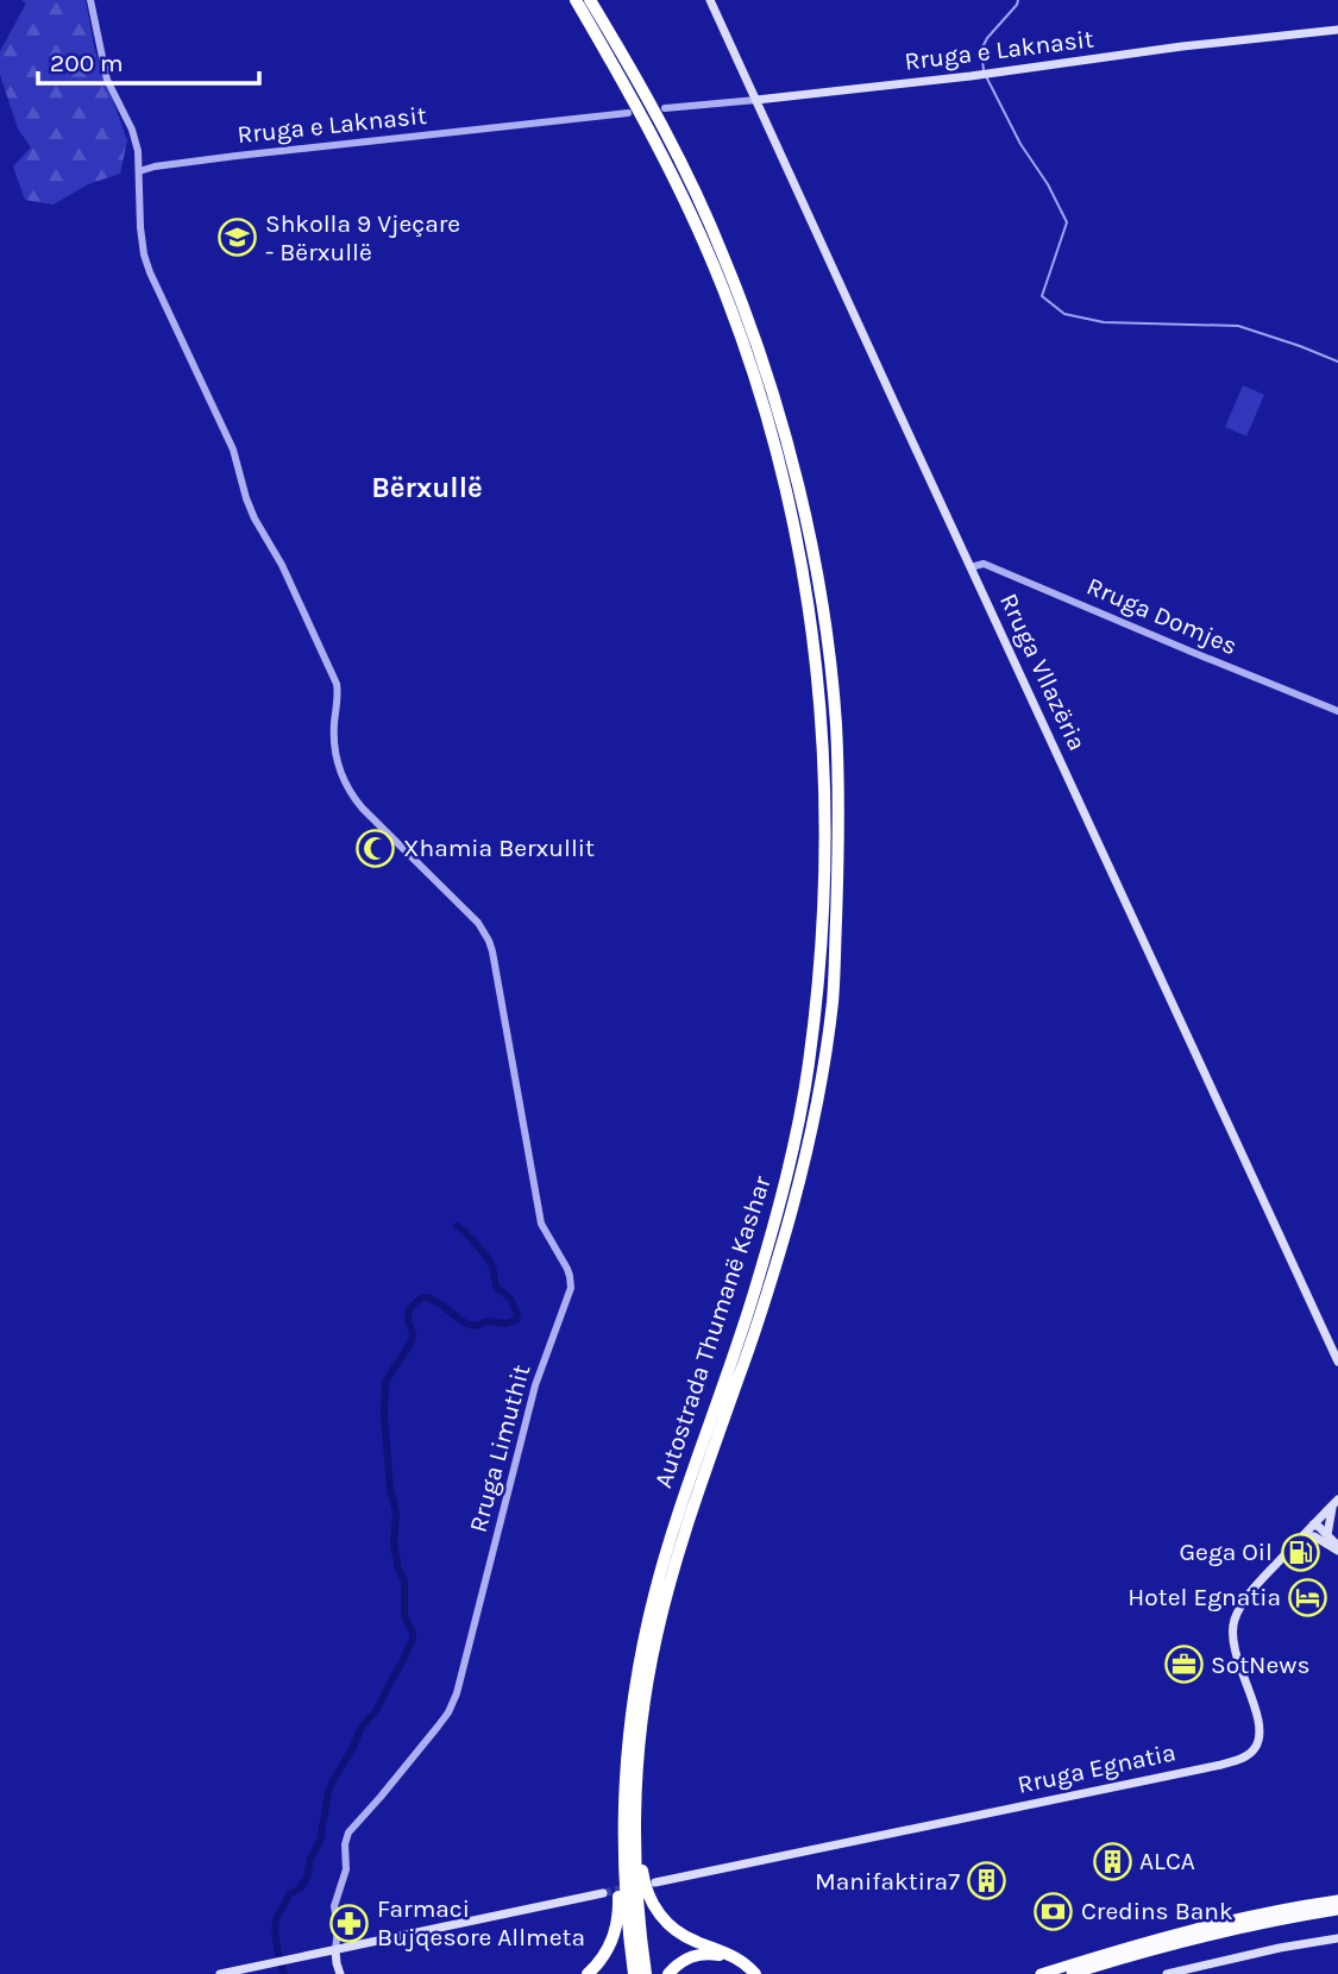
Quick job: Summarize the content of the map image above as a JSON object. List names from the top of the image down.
{
  "streets": {
    "highway": ["Autostrada Thumanë Kashar"],
    "main road": ["Rruga e Laknasit", "Rruga Vllazëria", "Rruga Egnatia"],
    "street": ["Rruga Domjes", "Rruga Limuthit"]
  },
  "crossings": [
    ["Rruga e Laknasit", "Rruga Vllazëria"],
    ["Rruga e Laknasit", "Rruga Limuthit"],
    ["Rruga Domjes", "Rruga Vllazëria"]
  ],
  "districts": ["Bërxullë"],
  "places": {
    "school or university": ["Shkolla 9 Vjeçare - Bërxullë"],
    "mosque": ["Xhamia Berxullit"],
    "fuel station": ["Gega Oil"],
    "hotel": ["Hotel Egnatia"],
    "office": ["SotNews"],
    "building": ["ALCA", "Manifaktira7"],
    "bank": ["Credins Bank"],
    "pharmacy": ["Farmaci Bujqesore Allmeta"]
  },
  "scale_bar": "200 m"
}
